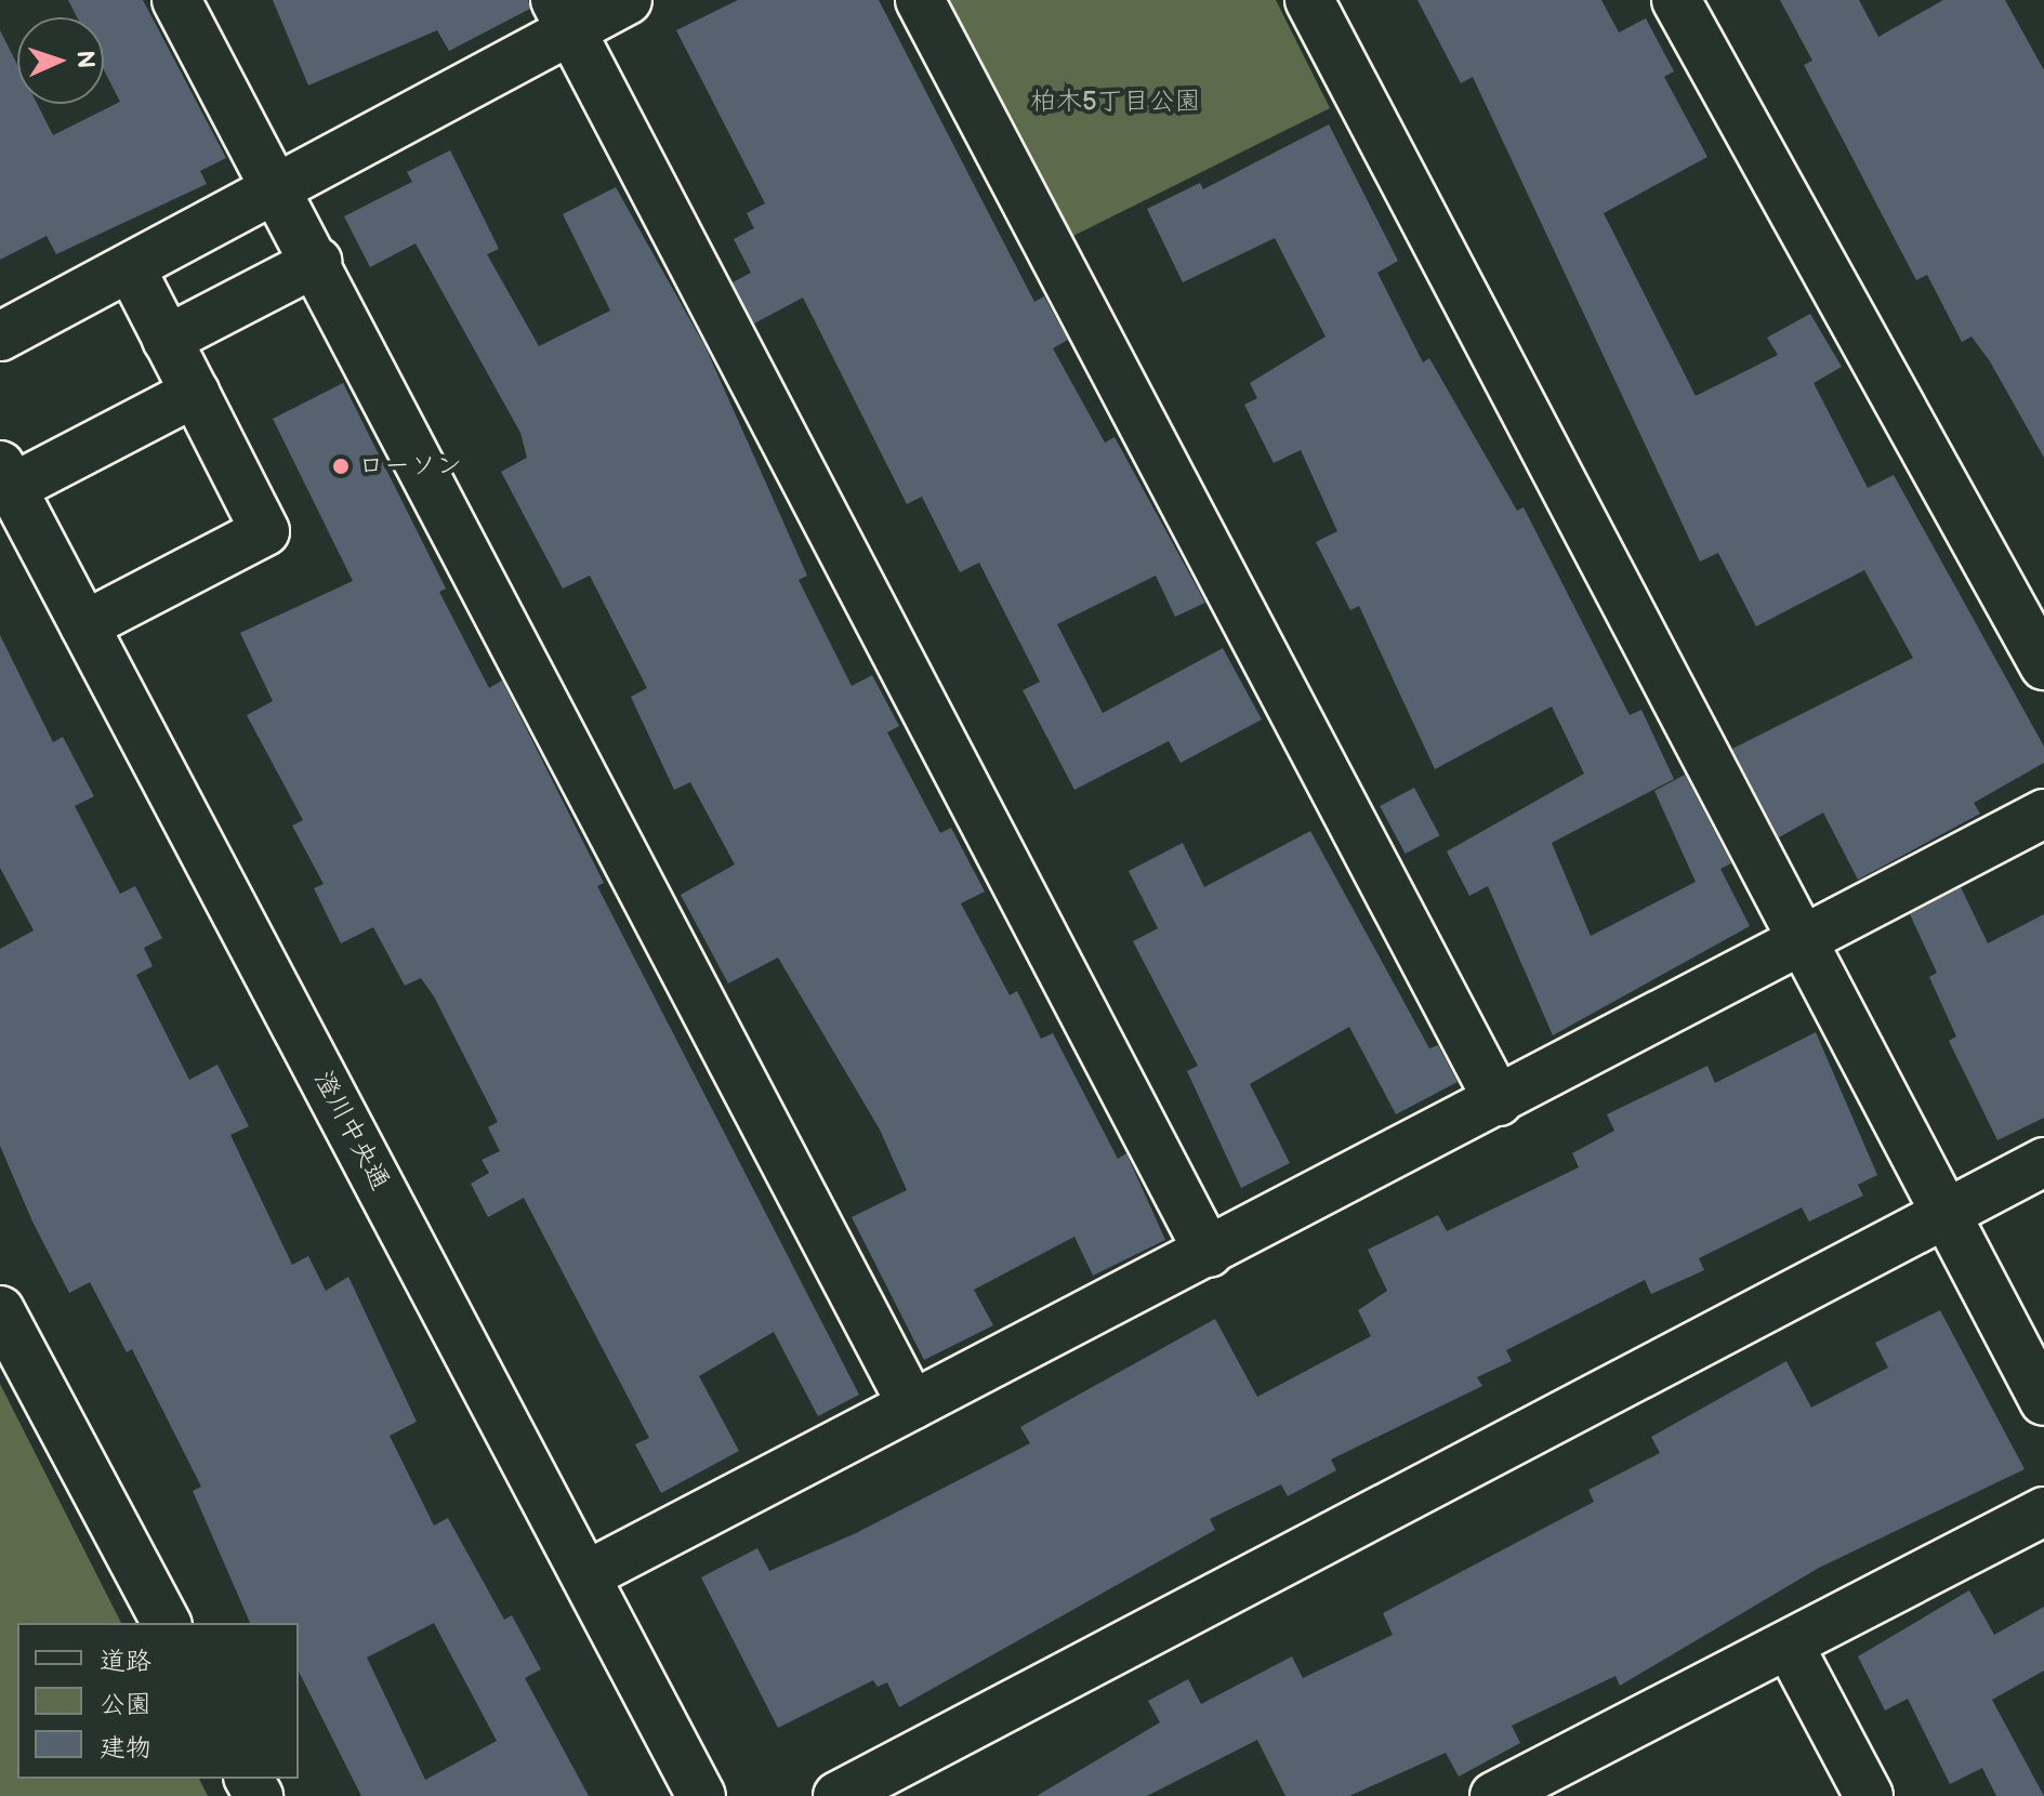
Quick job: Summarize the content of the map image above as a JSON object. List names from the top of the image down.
{
  "streets": {
    "street": ["澄川中央通"]
  },
  "parks": ["柏木5丁目公園"],
  "places": ["ローソン"],
  "legend": ["道路", "公園", "建物"],
  "north": "right"
}
